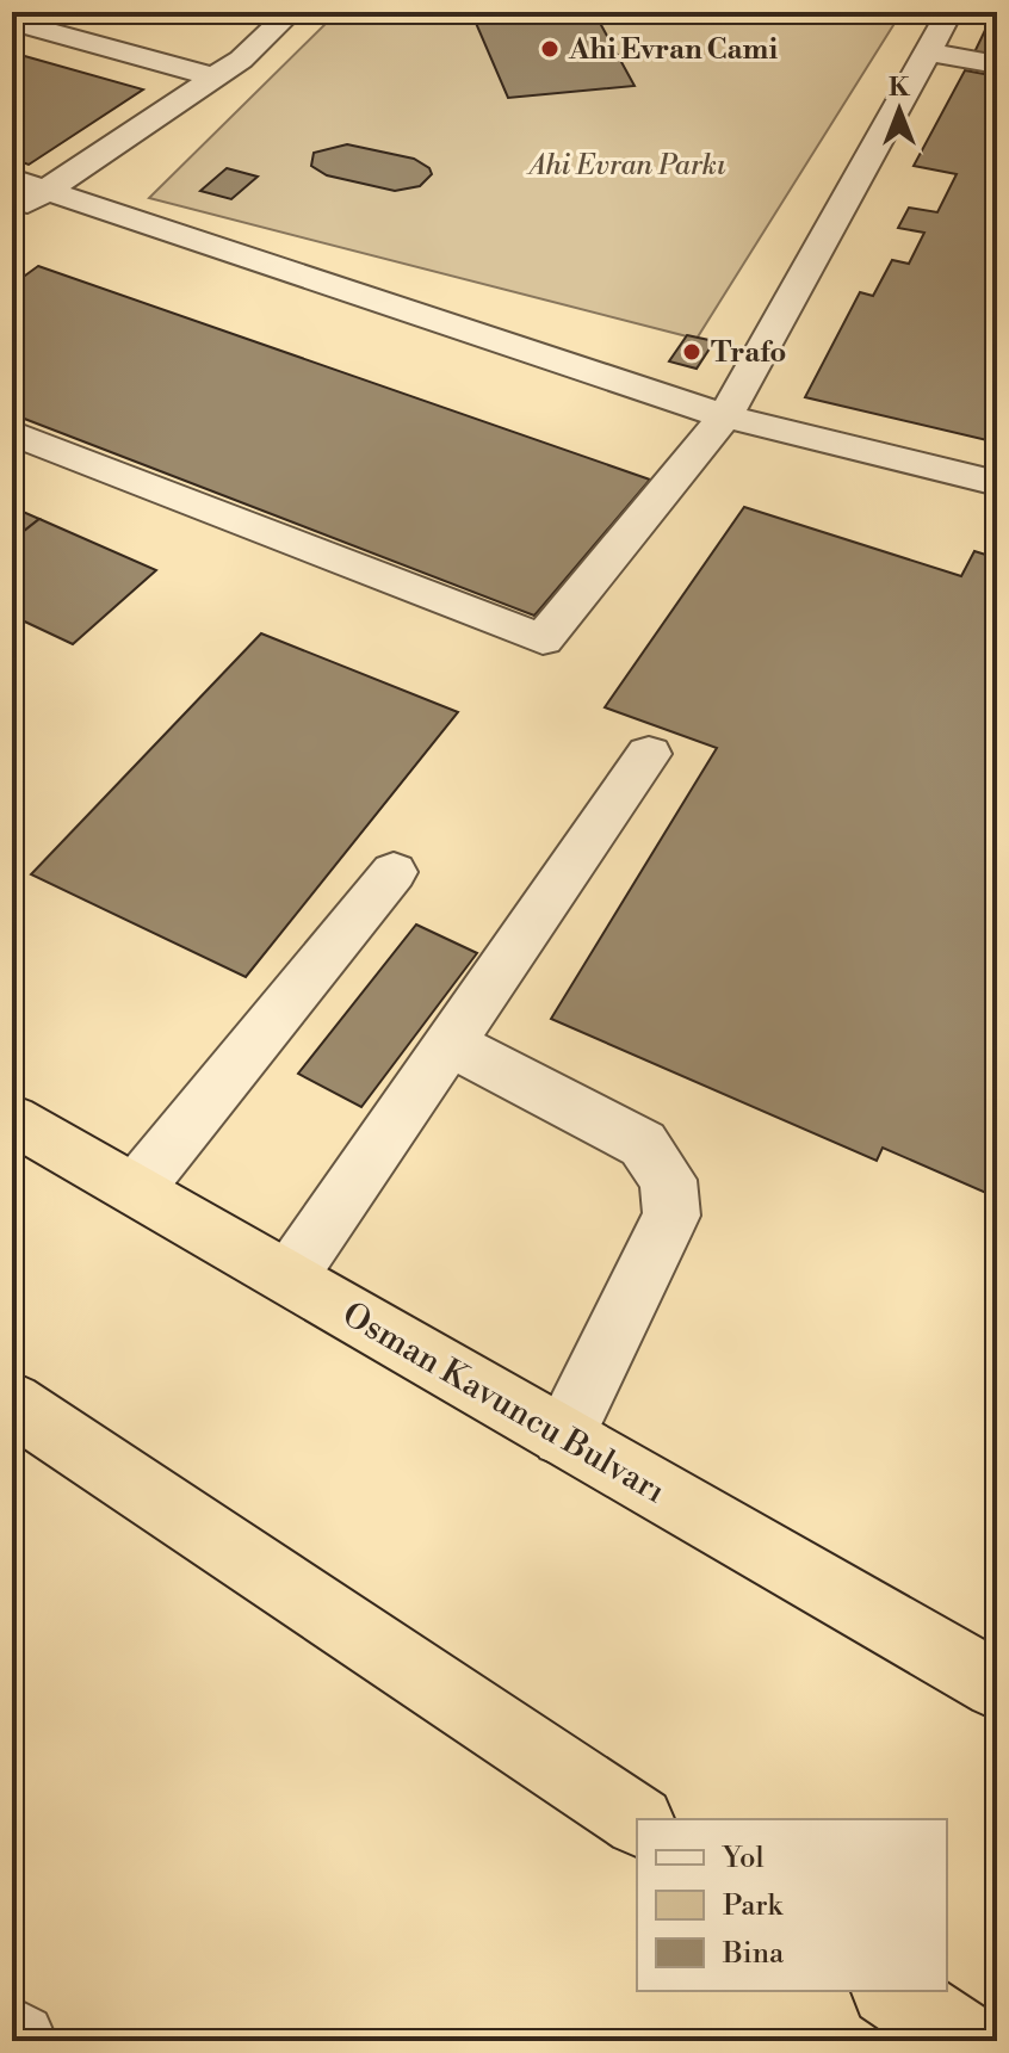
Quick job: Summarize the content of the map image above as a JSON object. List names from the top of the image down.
{
  "streets": {
    "highway": ["Osman Kavuncu Bulvarı"]
  },
  "parks": ["Ahi Evran Parkı"],
  "places": ["Ahi Evran Cami", "Trafo"],
  "legend": ["Yol", "Park", "Bina"],
  "north": "top"
}
